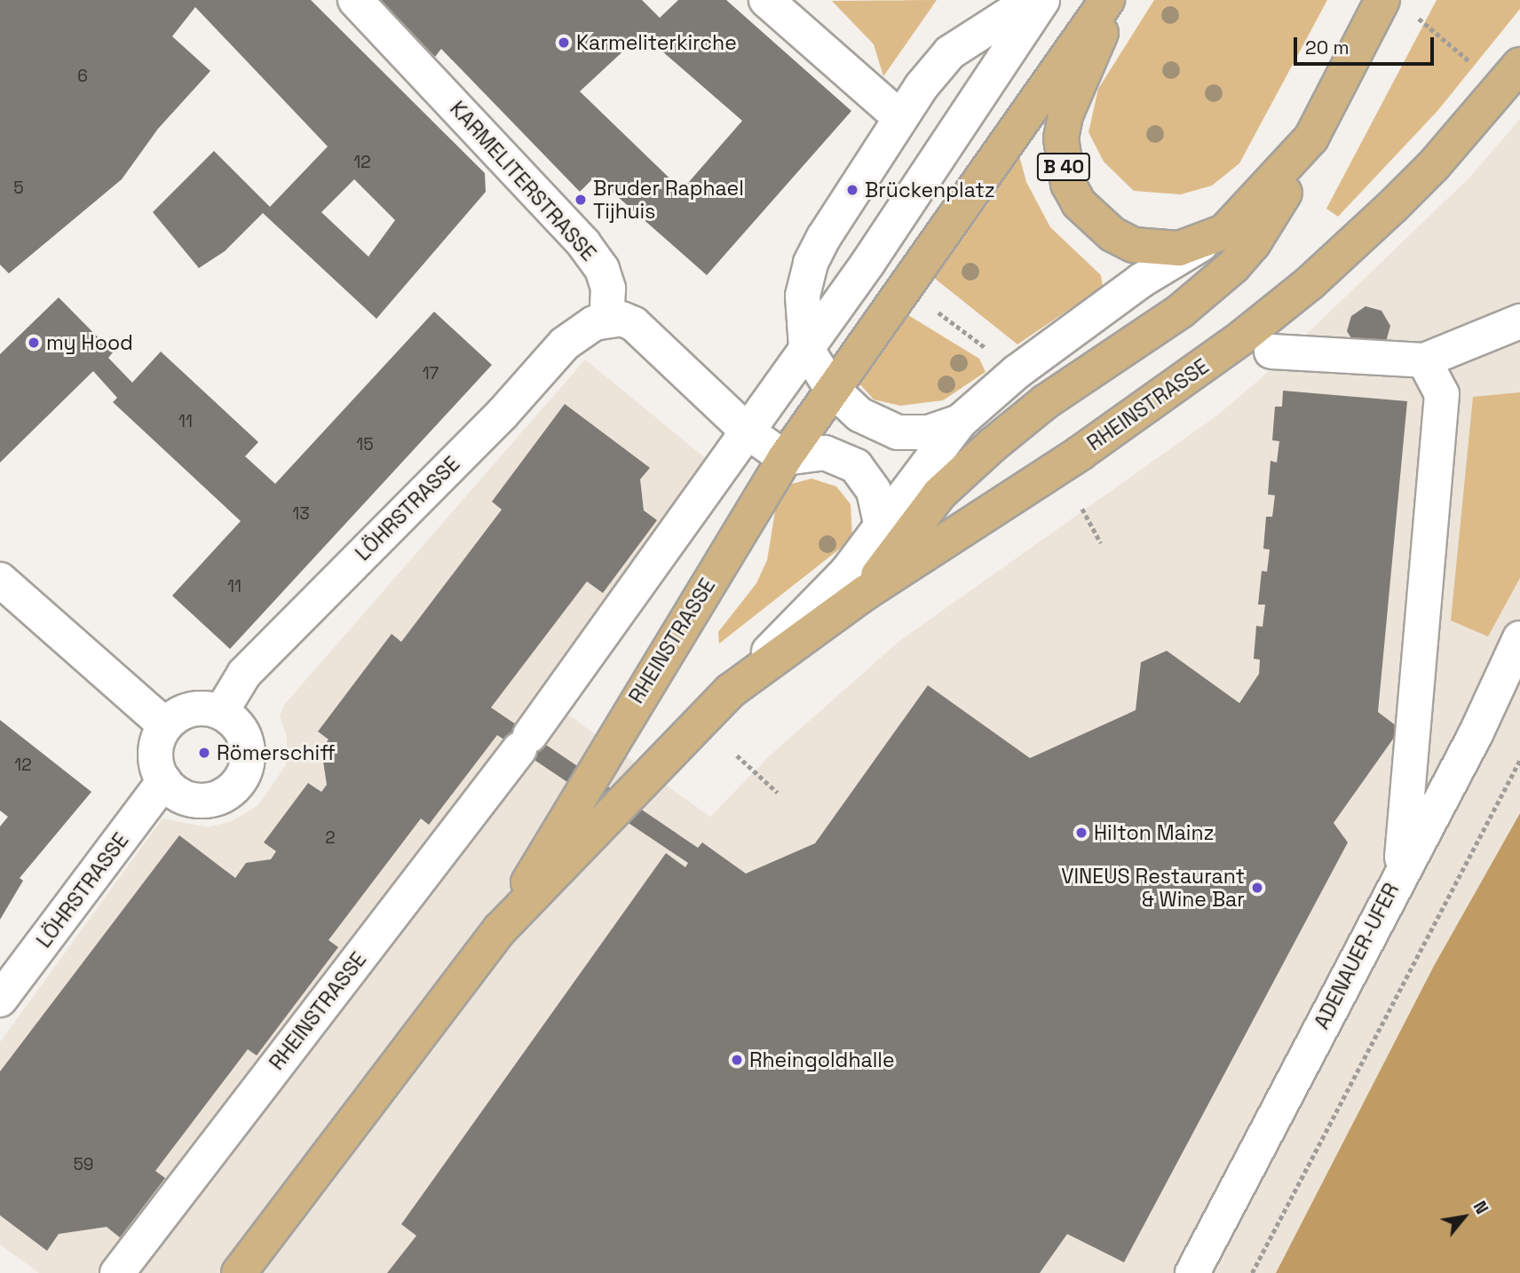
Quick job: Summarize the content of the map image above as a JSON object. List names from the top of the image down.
{
  "streets": {
    "main road": ["B 40", "RHEINSTRASSE"],
    "street": ["KARMELITERSTRASSE", "LÖHRSTRASSE", "ADENAUER-UFER"]
  },
  "crossings": [
    ["KARMELITERSTRASSE", "LÖHRSTRASSE"]
  ],
  "places": [
    "Karmeliterkirche",
    "Brückenplatz",
    "Bruder Raphael Tijhuis",
    "my Hood",
    "Römerschiff",
    "Hilton Mainz",
    "VINEUS Restaurant & Wine Bar",
    "Rheingoldhalle"
  ],
  "house_numbers": [
    "6",
    "12",
    "5",
    "17",
    "11",
    "15",
    "13",
    "11",
    "12",
    "2",
    "59"
  ],
  "scale_bar": "20 m",
  "north": "top right"
}
